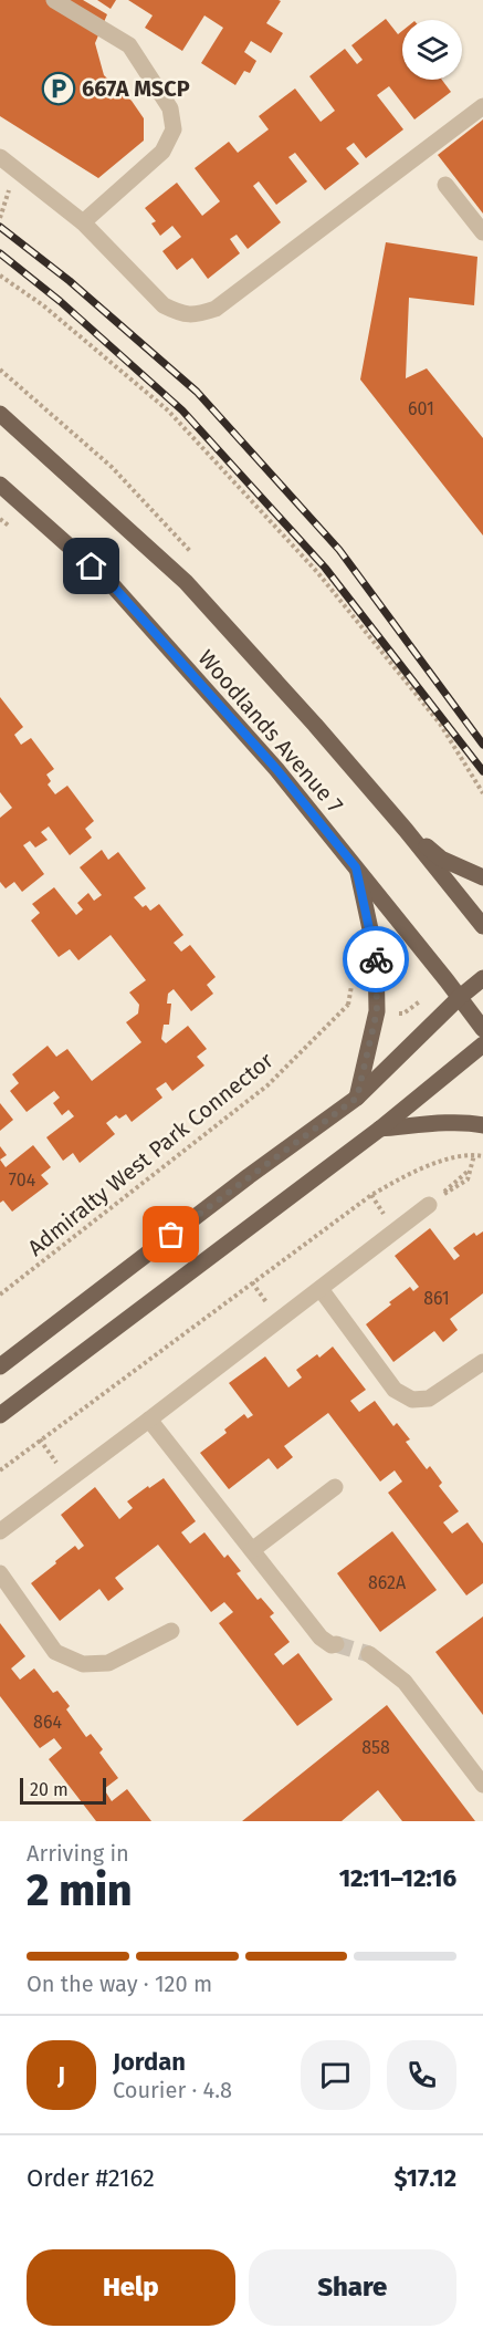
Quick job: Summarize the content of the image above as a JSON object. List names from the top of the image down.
{
  "streets": {
    "main road": ["Woodlands Avenue 7"],
    "path": ["Admiralty West Park Connector"]
  },
  "places": {
    "parking": ["667A MSCP"]
  },
  "house_numbers": [
    "601",
    "704",
    "861",
    "862A",
    "864",
    "858"
  ],
  "scale_bar": "20 m",
  "page": {
    "scale": "20 m",
    "heading": ["2 min", "Arriving in", "12:11–12:16"],
    "panel": [
      "Jordan",
      "Courier · 4.8",
      "Order #2162",
      "$17.12"
    ],
    "bar": "On the way · 120 m",
    "round": "J",
    "buttons": ["Help", "Share"]
  }
}
